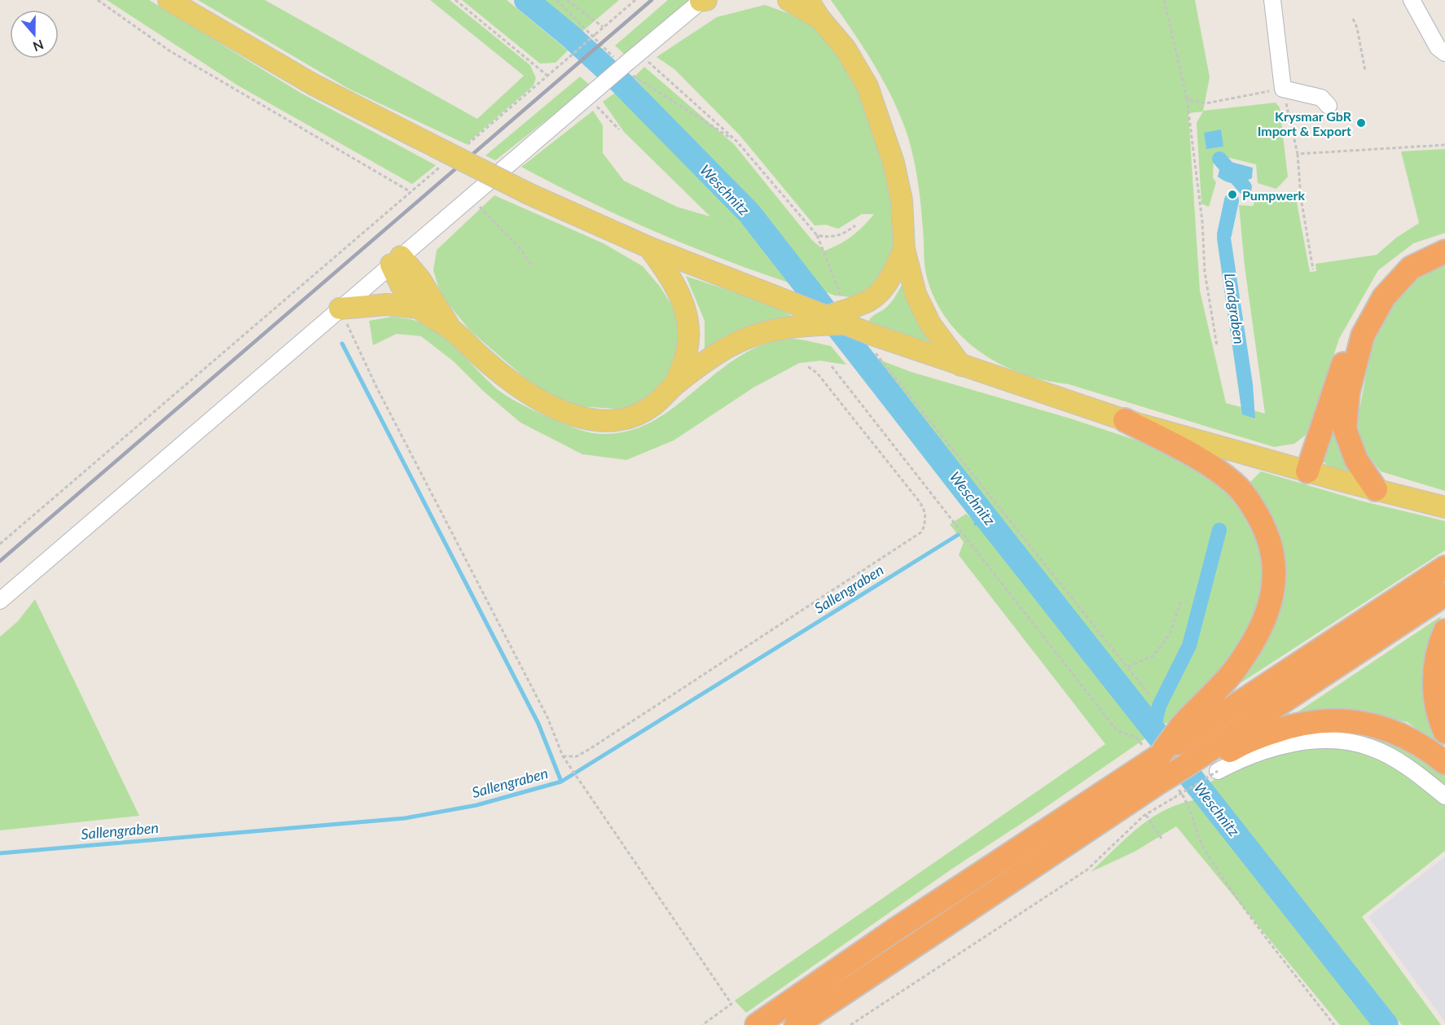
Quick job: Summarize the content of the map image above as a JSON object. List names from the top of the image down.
{
  "water": ["Weschnitz", "Landgraben", "Sallengraben"],
  "places": ["Krysmar GbR Import & Export", "Pumpwerk"],
  "north": "bottom"
}
